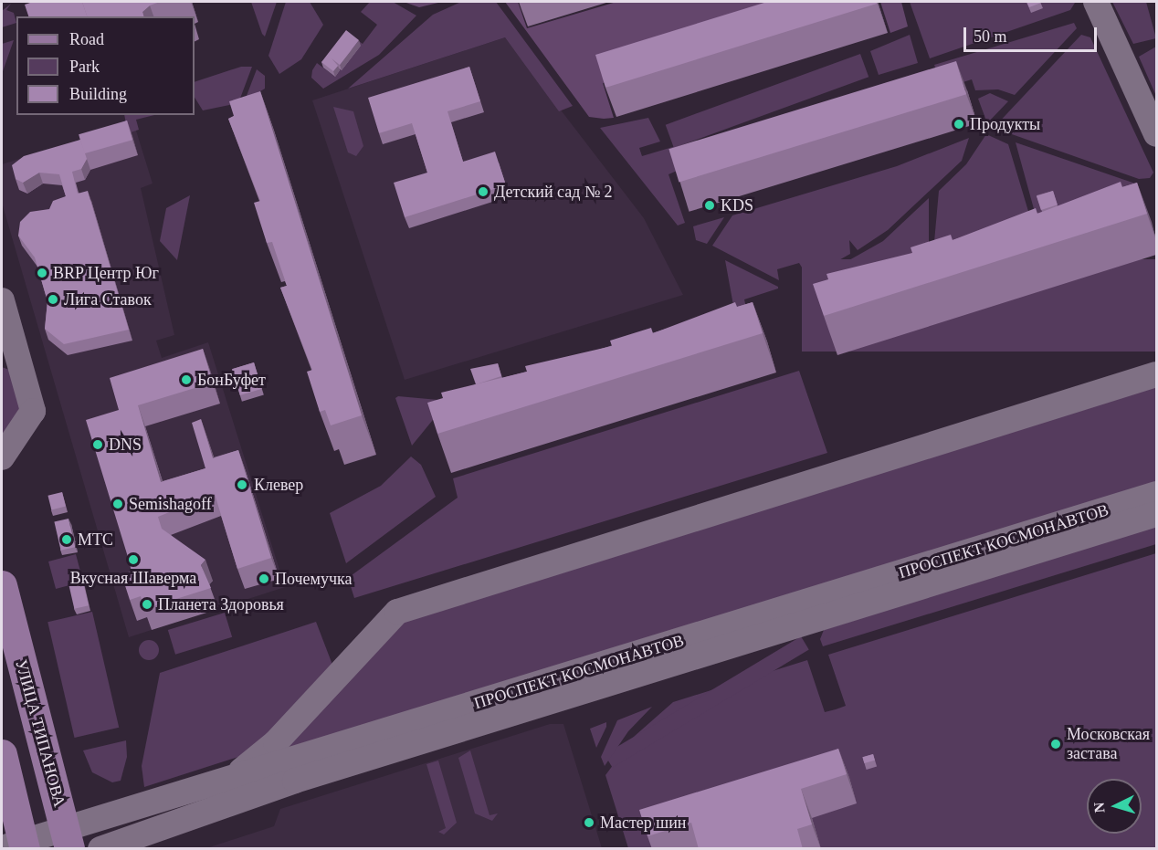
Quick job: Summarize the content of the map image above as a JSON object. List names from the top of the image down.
{
  "streets": {
    "main road": ["УЛИЦА ТИПАНОВА"],
    "street": ["ПРОСПЕКТ КОСМОНАВТОВ"]
  },
  "crossings": [
    ["ПРОСПЕКТ КОСМОНАВТОВ", "УЛИЦА ТИПАНОВА"]
  ],
  "places": [
    "Продукты",
    "Детский сад № 2",
    "KDS",
    "BRP Центр Юг",
    "Лига Ставок",
    "БонБуфет",
    "DNS",
    "Клевер",
    "Semishagoff",
    "МТС",
    "Вкусная Шаверма",
    "Почемучка",
    "Планета Здоровья",
    "Московская застава",
    "Мастер шин"
  ],
  "legend": ["Road", "Park", "Building"],
  "scale_bar": "50 m",
  "north": "left"
}
